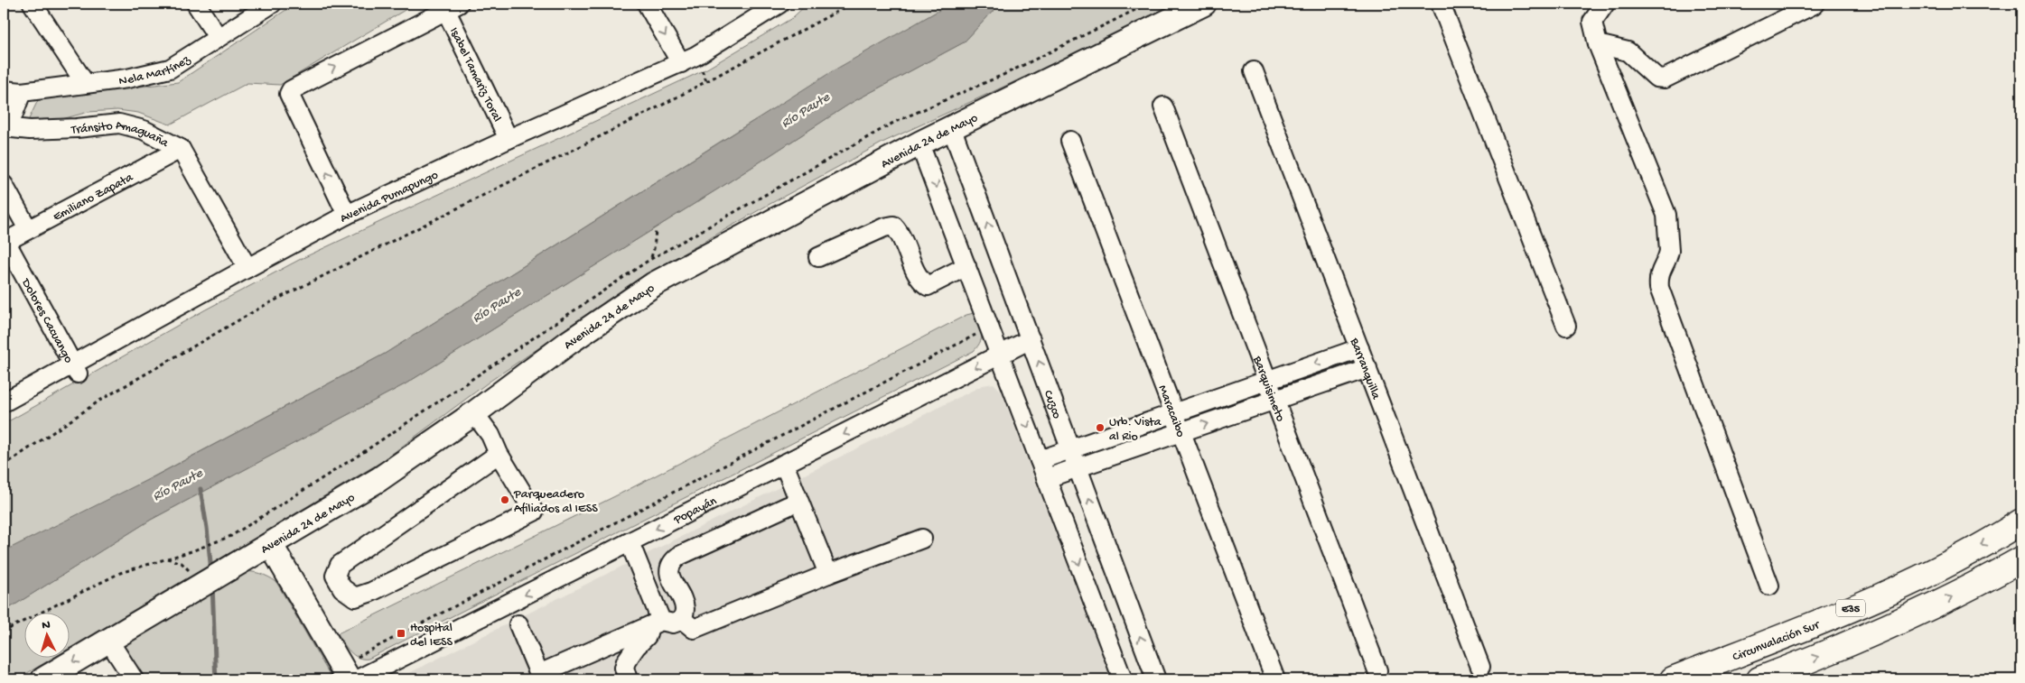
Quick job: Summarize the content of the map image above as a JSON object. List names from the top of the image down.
{
  "streets": {
    "highway": ["E35", "Circunvalación Sur"],
    "main road": ["Avenida 24 de Mayo"],
    "street": [
      "Nela Martínez",
      "Isabel Tamariz Toral",
      "Tránsito Amaguaña",
      "Emiliano Zapata",
      "Avenida Pumapungo",
      "Dolores Cacuango",
      "Barranquilla",
      "Barquisimeto",
      "Cuzco",
      "Maracaibo",
      "Popayán"
    ]
  },
  "crossings": [
    ["Isabel Tamariz Toral", "Avenida Pumapungo"],
    ["Tránsito Amaguaña", "Emiliano Zapata"],
    ["Tránsito Amaguaña", "Avenida Pumapungo"],
    ["Avenida 24 de Mayo", "Cuzco"],
    ["Emiliano Zapata", "Dolores Cacuango"],
    ["Avenida Pumapungo", "Dolores Cacuango"],
    ["Cuzco", "Popayán"]
  ],
  "water": ["Río Paute"],
  "places": {
    "other": ["Urb. Vista al Rio", "Parqueadero Afiliados al IESS"],
    "transit": ["Hospital del IESS"]
  },
  "north": "top"
}
